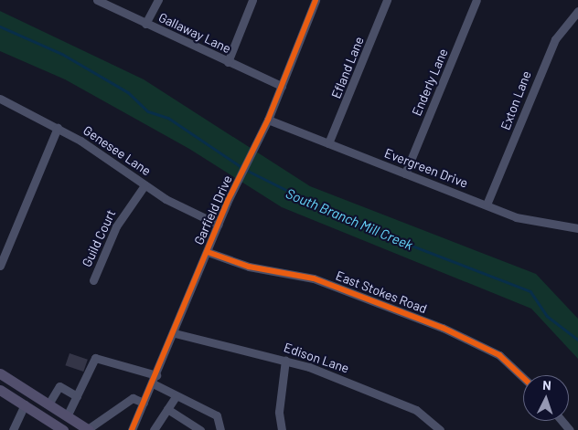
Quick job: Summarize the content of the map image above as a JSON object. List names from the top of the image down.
{
  "streets": {
    "street": [
      "Gallaway Lane",
      "Efland Lane",
      "Enderly Lane",
      "Exton Lane",
      "Genesee Lane",
      "Evergreen Drive",
      "Garfield Drive",
      "Guild Court",
      "East Stokes Road",
      "Edison Lane"
    ]
  },
  "crossings": [
    ["Gallaway Lane", "Garfield Drive"],
    ["Efland Lane", "Evergreen Drive"],
    ["Enderly Lane", "Evergreen Drive"],
    ["Exton Lane", "Evergreen Drive"],
    ["Genesee Lane", "Garfield Drive"],
    ["Genesee Lane", "Guild Court"],
    ["Evergreen Drive", "Garfield Drive"],
    ["Garfield Drive", "East Stokes Road"],
    ["Garfield Drive", "Edison Lane"]
  ],
  "water": ["South Branch Mill Creek"],
  "north": "top"
}
